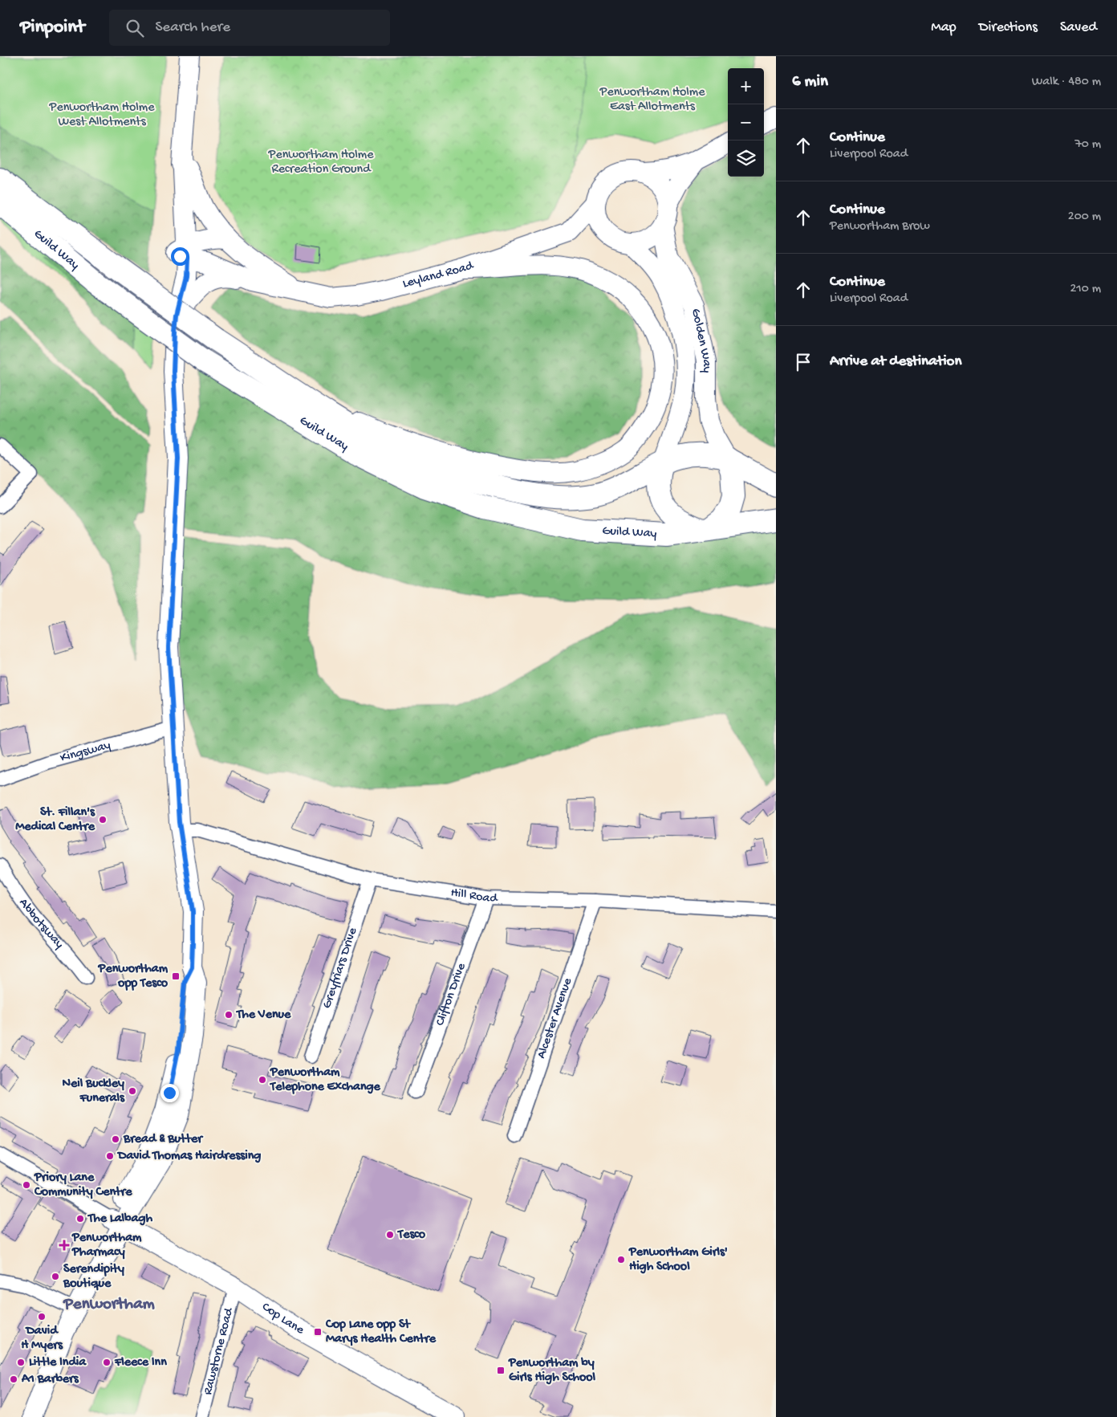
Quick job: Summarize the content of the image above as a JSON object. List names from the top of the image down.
{
  "streets": {
    "highway": ["Guild Way"],
    "main road": ["Leyland Road", "Golden Way", "Cop Lane"],
    "street": [
      "Kingsway",
      "Hill Road",
      "Abbotsway",
      "Greyfriars Drive",
      "Clifton Drive",
      "Alcester Avenue",
      "Rawstorne Road"
    ]
  },
  "crossings": [
    ["Guild Way", "Golden Way"],
    ["Leyland Road", "Golden Way"],
    ["Hill Road", "Greyfriars Drive"],
    ["Hill Road", "Clifton Drive"],
    ["Hill Road", "Alcester Avenue"],
    ["Cop Lane", "Rawstorne Road"]
  ],
  "districts": ["Penwortham"],
  "parks": ["Penwortham Holme East Allotments", "Penwortham Holme West Allotments", "Penwortham Holme Recreation Ground"],
  "places": {
    "other": [
      "St. Fillan's Medical Centre",
      "The Venue",
      "Penwortham Telephone Exchange",
      "Neil Buckley Funerals",
      "Bread & Butter",
      "David Thomas Hairdressing",
      "Priory Lane Community Centre",
      "The Lalbagh",
      "Tesco",
      "Penwortham Girls' High School",
      "Serendipity Boutique",
      "David H Myers",
      "Little India",
      "Fleece Inn",
      "A1 Barbers"
    ],
    "transit": ["Penwortham opp Tesco", "Cop Lane opp St Marys Health Centre", "Penwortham by Girls High School"],
    "health": ["Penwortham Pharmacy"]
  },
  "page": {
    "header": "Pinpoint",
    "search": "Search here",
    "nav": ["Map", "Directions", "Saved"],
    "heading": ["6 min", "Walk · 480 m"],
    "map_buttons": ["+", "−"],
    "list": [
      ["Continue", "Liverpool Road", "70 m"],
      ["Continue", "Penwortham Brow", "200 m"],
      ["Continue", "Liverpool Road", "210 m"],
      "Arrive at destination"
    ]
  }
}
